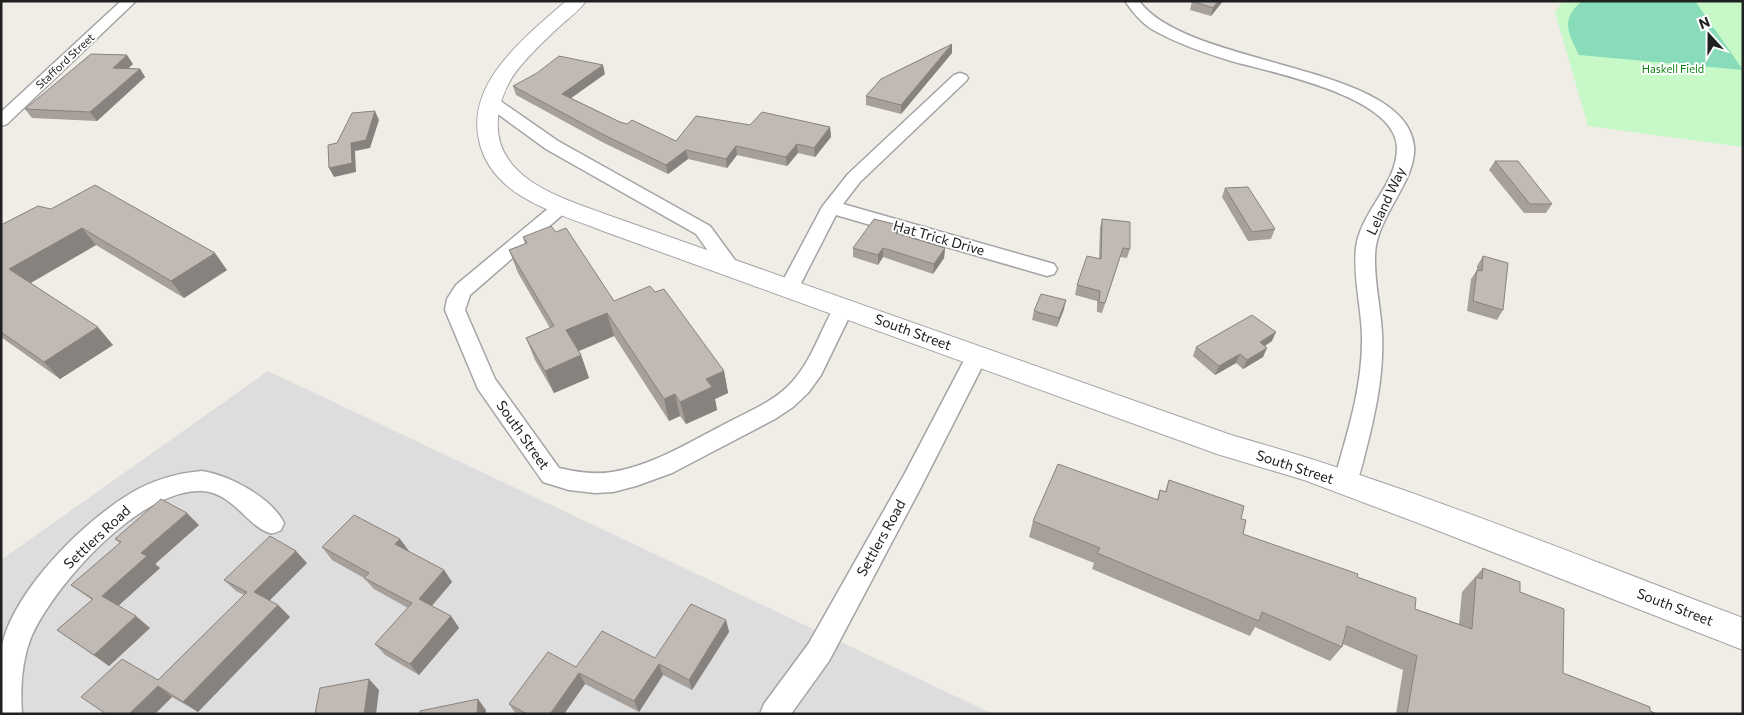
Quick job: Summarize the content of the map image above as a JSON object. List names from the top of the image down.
{
  "streets": {
    "street": [
      "Stafford Street",
      "Leland Way",
      "Hat Trick Drive",
      "South Street",
      "Settlers Road"
    ]
  },
  "crossings": [
    ["Leland Way", "South Street"],
    ["South Street", "Settlers Road"]
  ],
  "parks": ["Haskell Field"],
  "north": "top"
}
